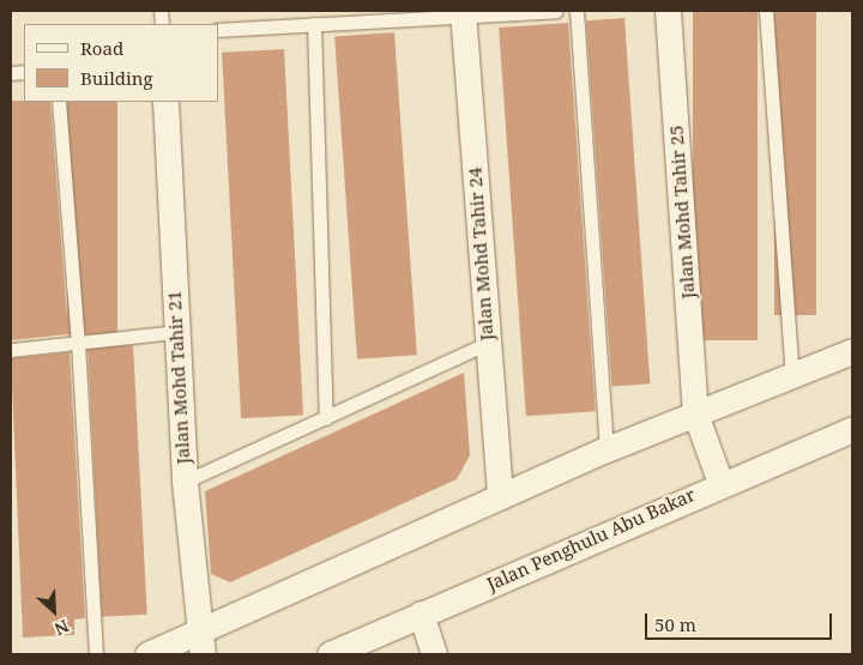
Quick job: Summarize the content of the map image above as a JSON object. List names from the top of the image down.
{
  "streets": {
    "street": [
      "Jalan Mohd Tahir 25",
      "Jalan Mohd Tahir 24",
      "Jalan Mohd Tahir 21",
      "Jalan Penghulu Abu Bakar"
    ]
  },
  "crossings": [
    ["Jalan Mohd Tahir 25", "Jalan Penghulu Abu Bakar"]
  ],
  "legend": ["Road", "Building"],
  "scale_bar": "50 m",
  "north": "bottom right"
}
